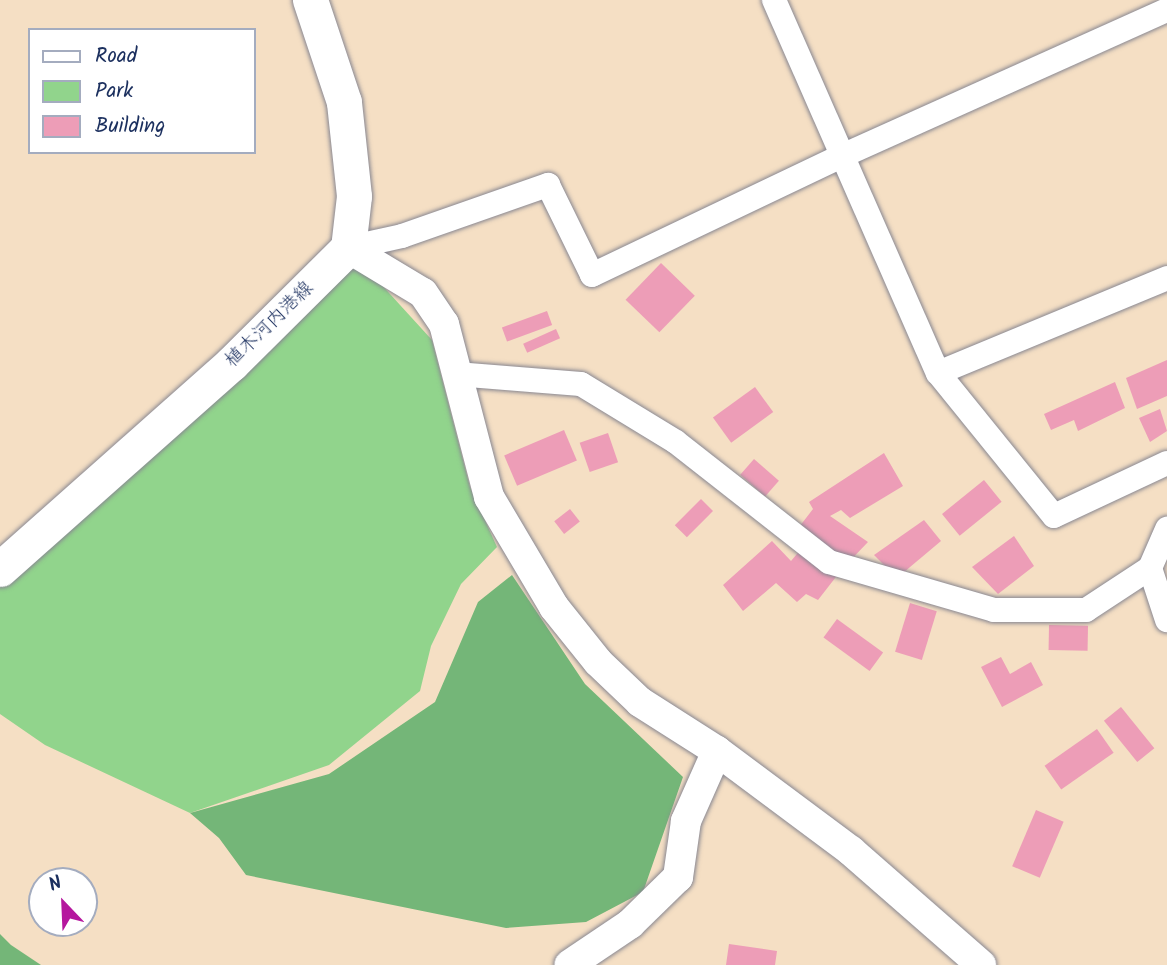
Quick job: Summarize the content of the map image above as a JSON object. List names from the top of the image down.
{
  "streets": {
    "main road": ["植木河内港線"]
  },
  "legend": ["Road", "Park", "Building"],
  "north": "top left"
}
